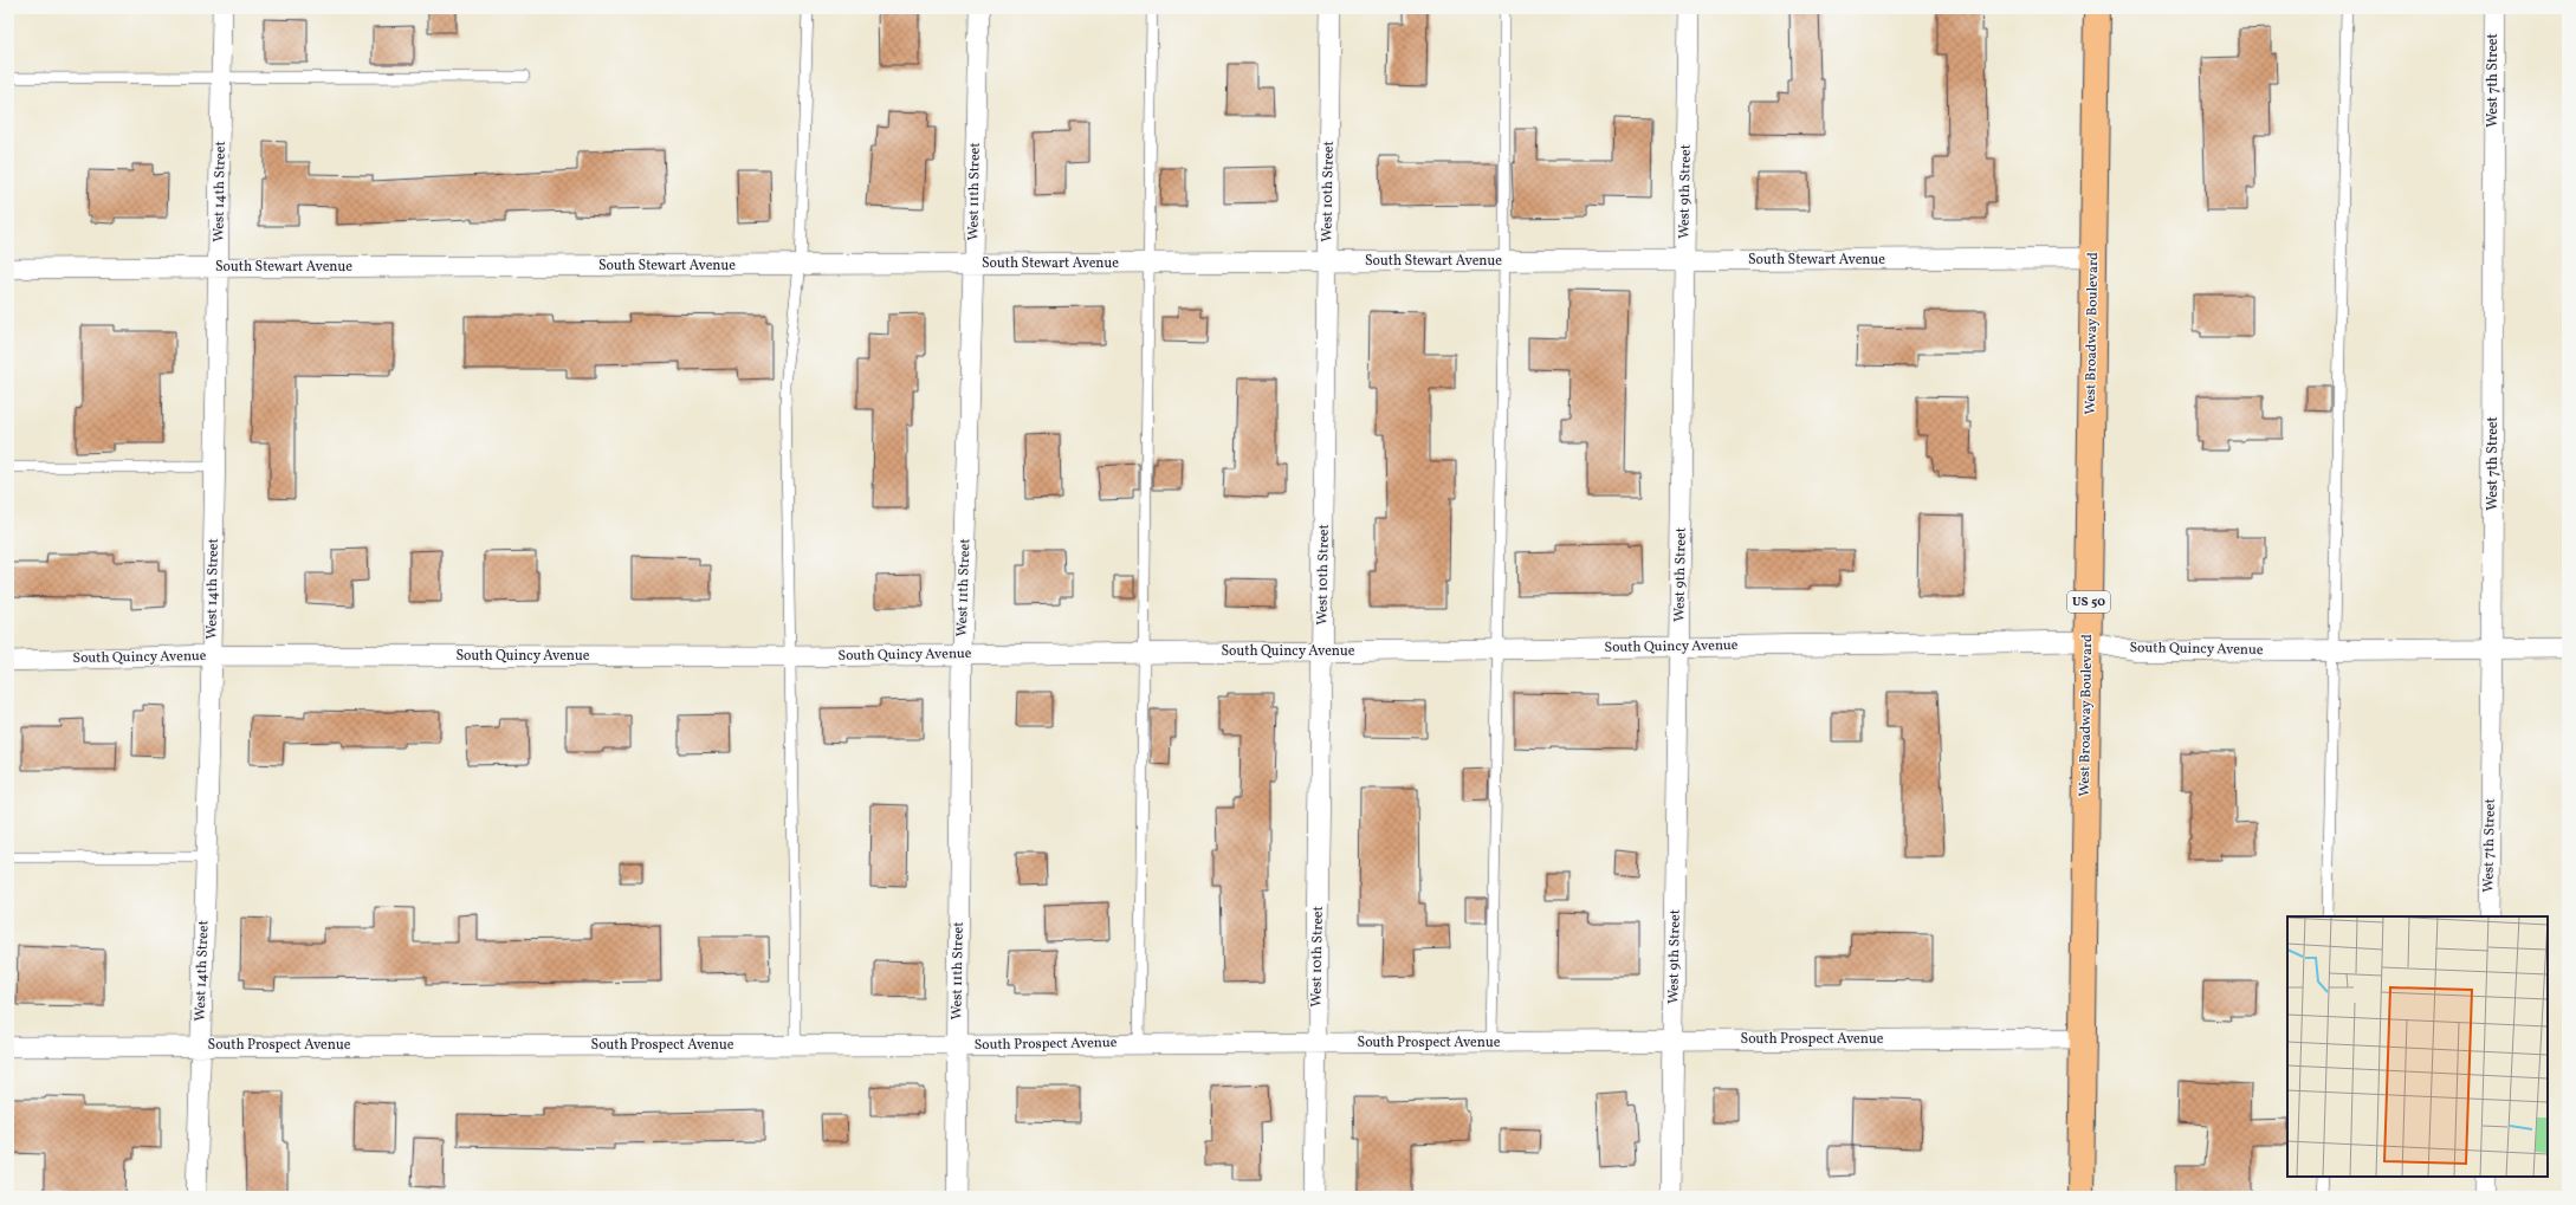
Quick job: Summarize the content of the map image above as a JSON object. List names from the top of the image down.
{
  "streets": {
    "highway": ["West Broadway Boulevard", "US 50"],
    "street": [
      "West 7th Street",
      "West 14th Street",
      "West 11th Street",
      "West 10th Street",
      "West 9th Street",
      "South Stewart Avenue",
      "South Quincy Avenue",
      "South Prospect Avenue"
    ]
  },
  "crossings": [
    ["West 7th Street", "South Quincy Avenue"],
    ["West 14th Street", "South Stewart Avenue"],
    ["West 14th Street", "South Quincy Avenue"],
    ["West 14th Street", "South Prospect Avenue"],
    ["West 11th Street", "South Stewart Avenue"],
    ["West 11th Street", "South Quincy Avenue"],
    ["West 11th Street", "South Prospect Avenue"],
    ["West 10th Street", "South Stewart Avenue"],
    ["West 10th Street", "South Quincy Avenue"],
    ["West 10th Street", "South Prospect Avenue"],
    ["West 9th Street", "South Stewart Avenue"],
    ["West 9th Street", "South Quincy Avenue"],
    ["West 9th Street", "South Prospect Avenue"],
    ["South Stewart Avenue", "West Broadway Boulevard"],
    ["West Broadway Boulevard", "South Quincy Avenue"],
    ["West Broadway Boulevard", "South Prospect Avenue"]
  ]
}
